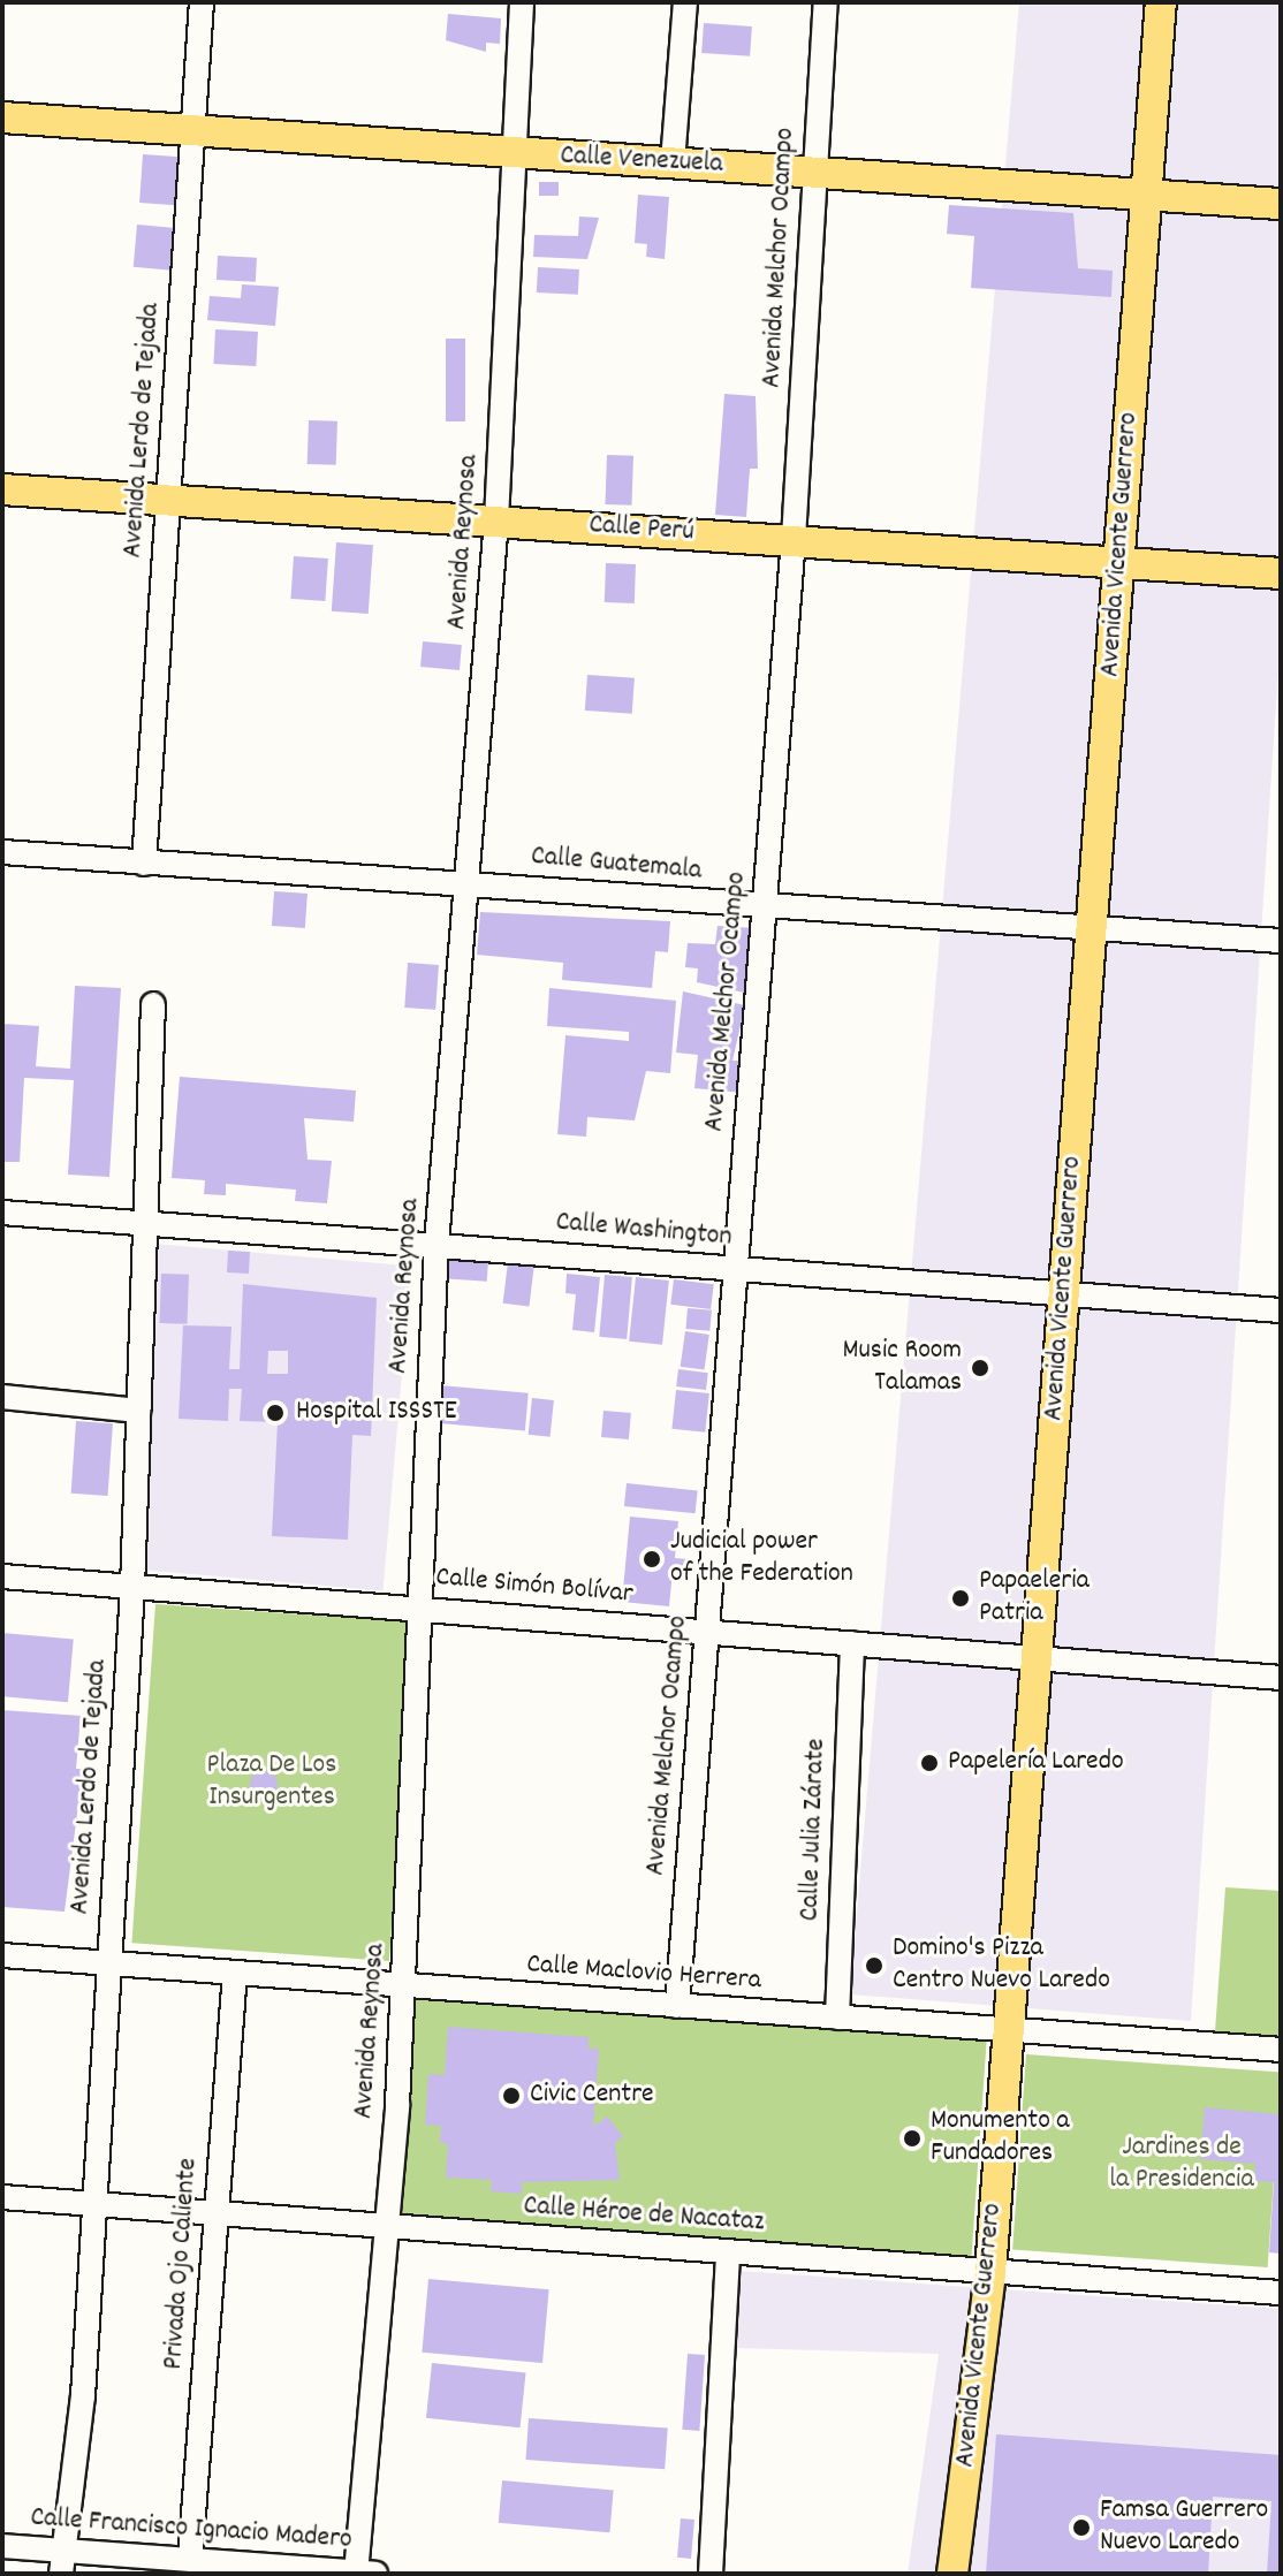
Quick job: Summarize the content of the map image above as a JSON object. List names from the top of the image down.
{
  "streets": {
    "main road": ["Calle Venezuela", "Calle Perú", "Avenida Vicente Guerrero"],
    "street": [
      "Avenida Melchor Ocampo",
      "Avenida Lerdo de Tejada",
      "Avenida Reynosa",
      "Calle Guatemala",
      "Calle Washington",
      "Calle Simón Bolívar",
      "Calle Julia Zárate",
      "Calle Maclovio Herrera",
      "Calle Héroe de Nacataz",
      "Privada Ojo Caliente",
      "Calle Francisco Ignacio Madero"
    ]
  },
  "crossings": [
    ["Calle Venezuela", "Avenida Melchor Ocampo"],
    ["Calle Venezuela", "Avenida Lerdo de Tejada"],
    ["Calle Venezuela", "Avenida Reynosa"],
    ["Calle Venezuela", "Avenida Vicente Guerrero"],
    ["Avenida Melchor Ocampo", "Calle Perú"],
    ["Avenida Melchor Ocampo", "Calle Guatemala"],
    ["Avenida Melchor Ocampo", "Calle Washington"],
    ["Avenida Melchor Ocampo", "Calle Simón Bolívar"],
    ["Avenida Melchor Ocampo", "Calle Maclovio Herrera"],
    ["Avenida Lerdo de Tejada", "Calle Perú"],
    ["Avenida Lerdo de Tejada", "Calle Guatemala"],
    ["Avenida Lerdo de Tejada", "Calle Washington"],
    ["Avenida Lerdo de Tejada", "Calle Simón Bolívar"],
    ["Avenida Lerdo de Tejada", "Calle Maclovio Herrera"],
    ["Avenida Lerdo de Tejada", "Calle Héroe de Nacataz"],
    ["Avenida Lerdo de Tejada", "Calle Francisco Ignacio Madero"],
    ["Calle Perú", "Avenida Reynosa"],
    ["Calle Perú", "Avenida Vicente Guerrero"],
    ["Avenida Reynosa", "Calle Guatemala"],
    ["Avenida Reynosa", "Calle Washington"],
    ["Avenida Reynosa", "Calle Simón Bolívar"],
    ["Avenida Reynosa", "Calle Maclovio Herrera"],
    ["Avenida Reynosa", "Calle Héroe de Nacataz"],
    ["Avenida Reynosa", "Calle Francisco Ignacio Madero"],
    ["Avenida Vicente Guerrero", "Calle Guatemala"],
    ["Avenida Vicente Guerrero", "Calle Washington"],
    ["Avenida Vicente Guerrero", "Calle Simón Bolívar"],
    ["Avenida Vicente Guerrero", "Calle Maclovio Herrera"],
    ["Avenida Vicente Guerrero", "Calle Héroe de Nacataz"],
    ["Calle Simón Bolívar", "Calle Julia Zárate"],
    ["Calle Julia Zárate", "Calle Maclovio Herrera"],
    ["Calle Maclovio Herrera", "Privada Ojo Caliente"],
    ["Calle Héroe de Nacataz", "Privada Ojo Caliente"],
    ["Privada Ojo Caliente", "Calle Francisco Ignacio Madero"]
  ],
  "parks": ["Plaza De Los Insurgentes", "Jardines de la Presidencia"],
  "places": [
    "Music Room Talamas",
    "Hospital ISSSTE",
    "Judicial power of the Federation",
    "Papaeleria Patria",
    "Papelería Laredo",
    "Domino's Pizza Centro Nuevo Laredo",
    "Civic Centre",
    "Monumento a Fundadores",
    "Famsa Guerrero Nuevo Laredo"
  ]
}
